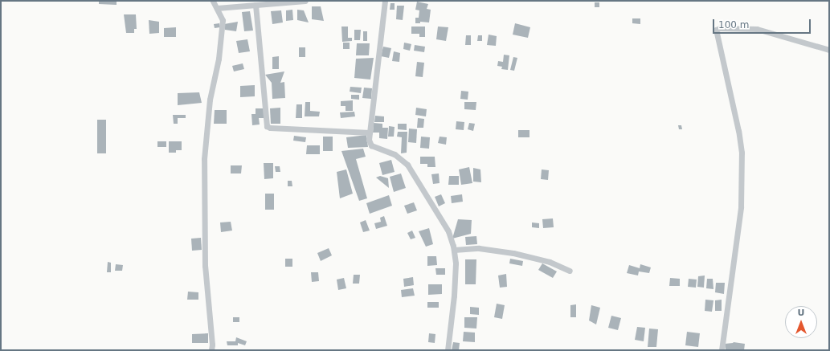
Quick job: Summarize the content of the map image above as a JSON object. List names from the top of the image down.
{
  "scale_bar": "100 m",
  "north": "top"
}
